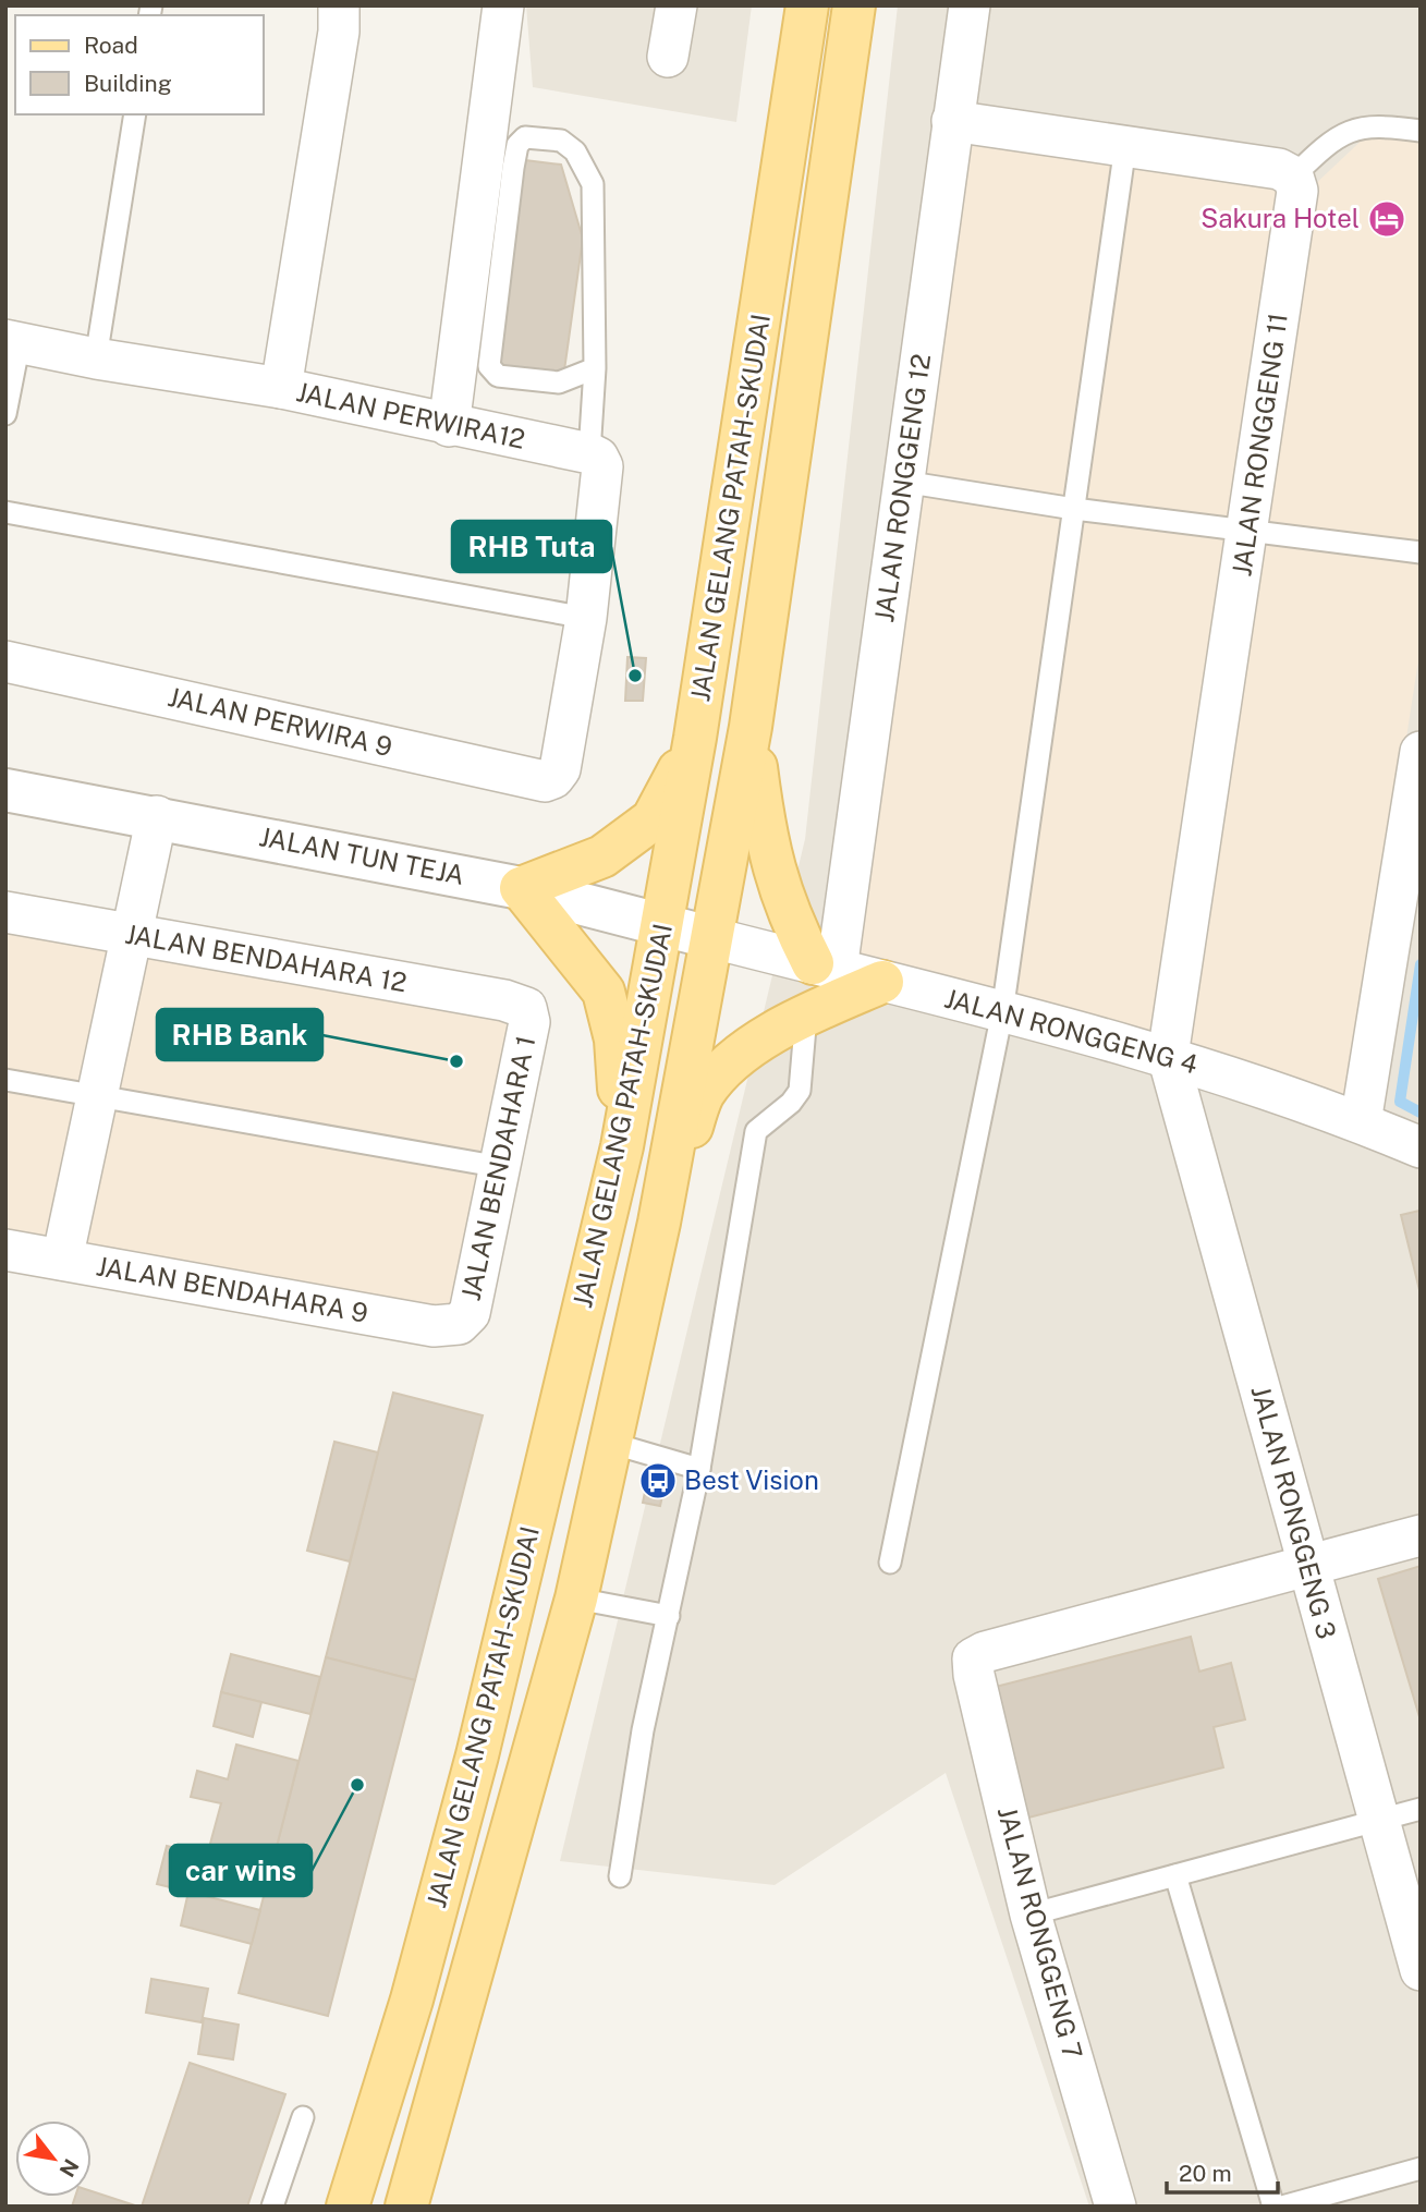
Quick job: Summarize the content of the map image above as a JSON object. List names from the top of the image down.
{
  "streets": {
    "main road": ["JALAN GELANG PATAH-SKUDAI"],
    "street": [
      "JALAN PERWIRA12",
      "JALAN RONGGENG 11",
      "JALAN RONGGENG 12",
      "JALAN PERWIRA 9",
      "JALAN TUN TEJA",
      "JALAN BENDAHARA 12",
      "JALAN RONGGENG 4",
      "JALAN BENDAHARA 1",
      "JALAN BENDAHARA 9",
      "JALAN RONGGENG 3",
      "JALAN RONGGENG 7"
    ]
  },
  "crossings": [
    ["JALAN RONGGENG 11", "JALAN RONGGENG 4"],
    ["JALAN RONGGENG 11", "JALAN RONGGENG 3"],
    ["JALAN RONGGENG 12", "JALAN RONGGENG 4"],
    ["JALAN GELANG PATAH-SKUDAI", "JALAN TUN TEJA"],
    ["JALAN GELANG PATAH-SKUDAI", "JALAN RONGGENG 4"],
    ["JALAN TUN TEJA", "JALAN RONGGENG 4"],
    ["JALAN BENDAHARA 12", "JALAN BENDAHARA 1"],
    ["JALAN RONGGENG 4", "JALAN RONGGENG 3"],
    ["JALAN BENDAHARA 1", "JALAN BENDAHARA 9"],
    ["JALAN RONGGENG 3", "JALAN RONGGENG 7"]
  ],
  "places": {
    "hotel": ["Sakura Hotel"],
    "other": ["RHB Tuta", "RHB Bank", "car wins"],
    "bus stop": ["Best Vision"]
  },
  "legend": ["Road", "Building"],
  "scale_bar": "20 m",
  "north": "bottom right"
}
